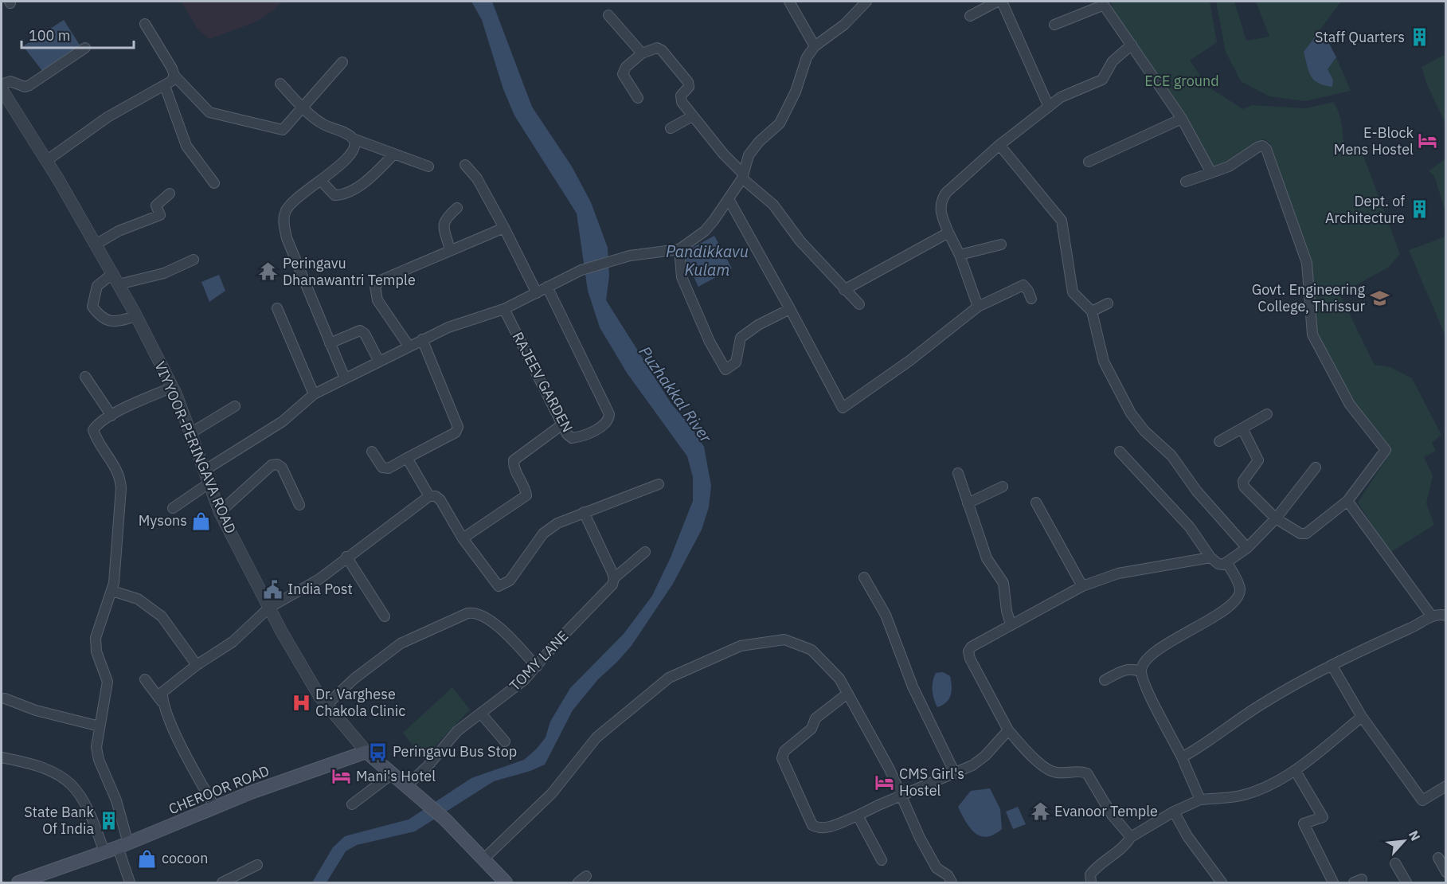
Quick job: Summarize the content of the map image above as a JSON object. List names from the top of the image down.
{
  "streets": {
    "main road": ["CHEROOR ROAD"],
    "street": ["RAJEEV GARDEN", "VIYYOOR-PERINGAVA ROAD", "TOMY LANE"]
  },
  "crossings": [
    ["VIYYOOR-PERINGAVA ROAD", "CHEROOR ROAD"]
  ],
  "water": ["Pandikkavu Kulam", "Puzhakkal River"],
  "parks": ["ECE ground"],
  "places": {
    "building": ["Staff Quarters", "Dept. of Architecture", "State Bank Of India"],
    "hotel": ["E-Block Mens Hostel", "Mani's Hotel", "CMS Girl's Hostel"],
    "temple": ["Peringavu Dhanawantri Temple", "Evanoor Temple"],
    "school or university": ["Govt. Engineering College, Thrissur"],
    "shop": ["Mysons", "cocoon"],
    "public building": ["India Post"],
    "hospital": ["Dr. Varghese Chakola Clinic"],
    "bus stop": ["Peringavu Bus Stop"]
  },
  "scale_bar": "100 m",
  "north": "top right"
}
